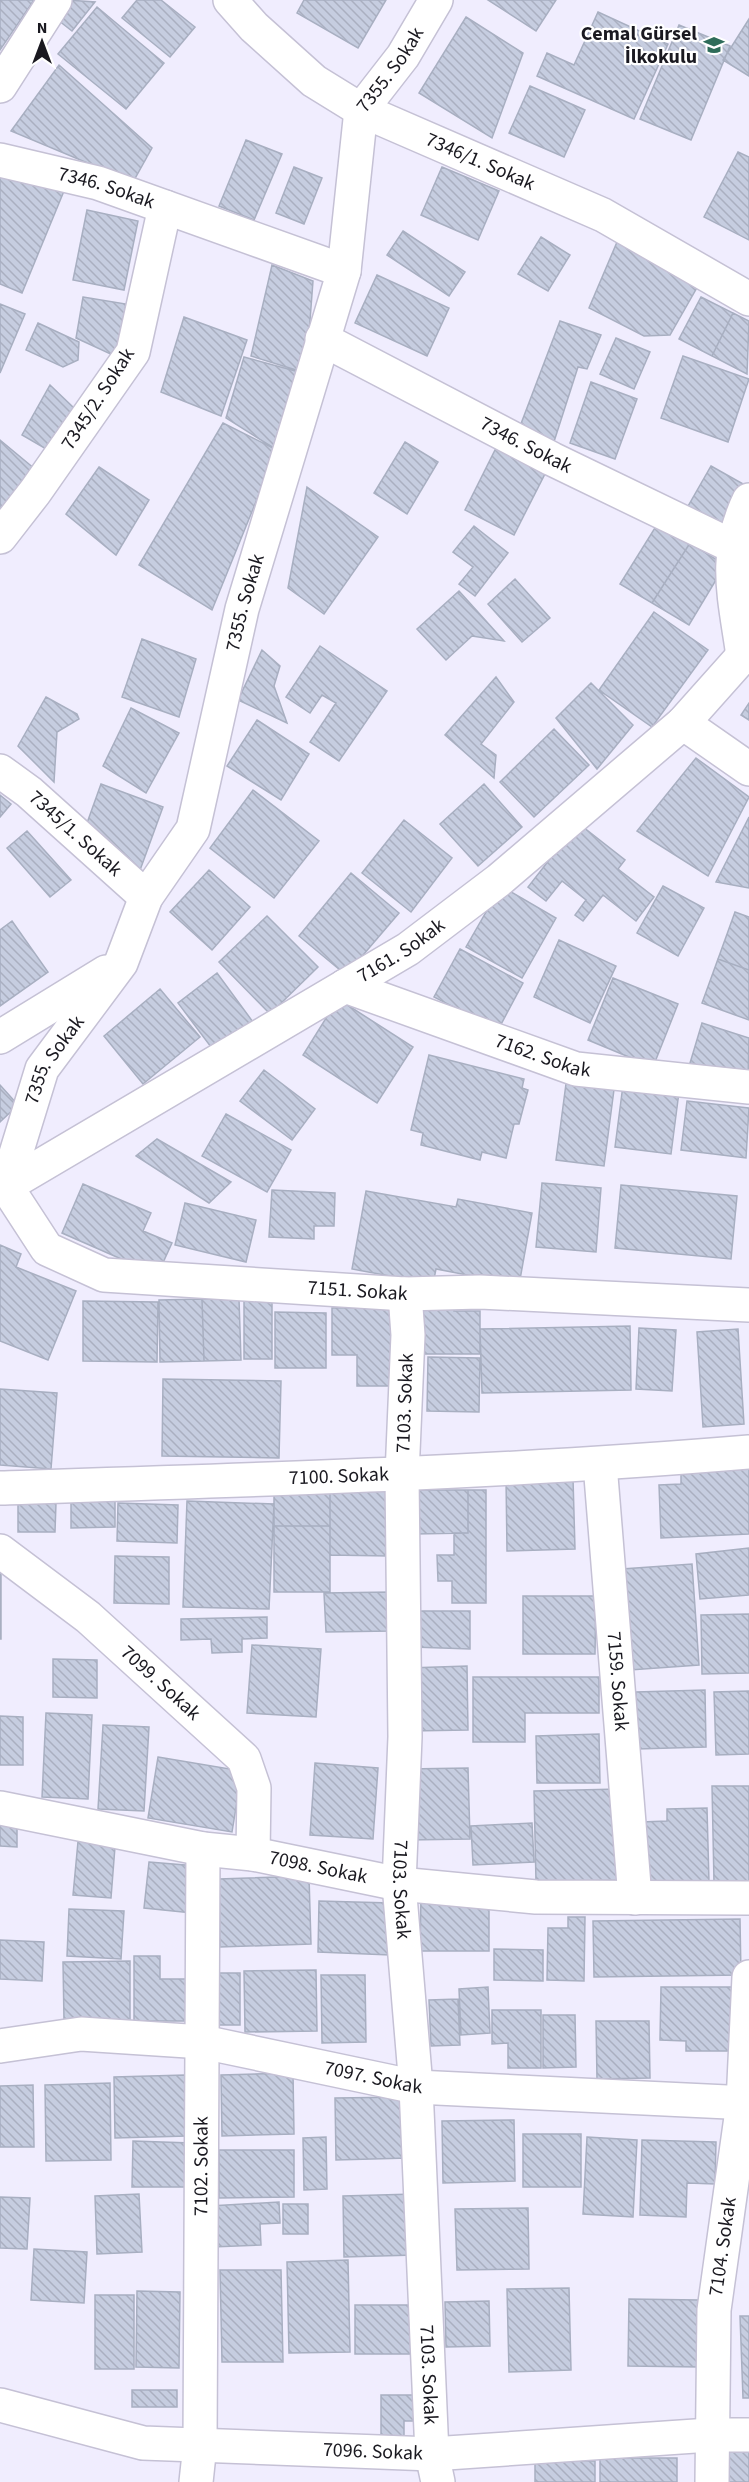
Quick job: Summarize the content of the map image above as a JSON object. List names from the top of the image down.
{
  "streets": {
    "street": [
      "7355. Sokak",
      "7346/1. Sokak",
      "7346. Sokak",
      "7345/2. Sokak",
      "7345/1. Sokak",
      "7161. Sokak",
      "7162. Sokak",
      "7151. Sokak",
      "7103. Sokak",
      "7100. Sokak",
      "7159. Sokak",
      "7099. Sokak",
      "7098. Sokak",
      "7097. Sokak",
      "7102. Sokak",
      "7104. Sokak",
      "7096. Sokak"
    ]
  },
  "crossings": [
    ["7355. Sokak", "7346/1. Sokak"],
    ["7355. Sokak", "7346. Sokak"],
    ["7355. Sokak", "7345/1. Sokak"],
    ["7355. Sokak", "7161. Sokak"],
    ["7355. Sokak", "7151. Sokak"],
    ["7346. Sokak", "7345/2. Sokak"],
    ["7161. Sokak", "7162. Sokak"],
    ["7161. Sokak", "7151. Sokak"],
    ["7151. Sokak", "7103. Sokak"],
    ["7103. Sokak", "7100. Sokak"],
    ["7103. Sokak", "7098. Sokak"],
    ["7103. Sokak", "7097. Sokak"],
    ["7103. Sokak", "7096. Sokak"],
    ["7100. Sokak", "7159. Sokak"],
    ["7159. Sokak", "7098. Sokak"],
    ["7099. Sokak", "7098. Sokak"],
    ["7098. Sokak", "7102. Sokak"],
    ["7097. Sokak", "7102. Sokak"],
    ["7097. Sokak", "7104. Sokak"],
    ["7102. Sokak", "7096. Sokak"],
    ["7104. Sokak", "7096. Sokak"]
  ],
  "places": {
    "school or university": ["Cemal Gürsel İlkokulu"]
  },
  "north": "top"
}
